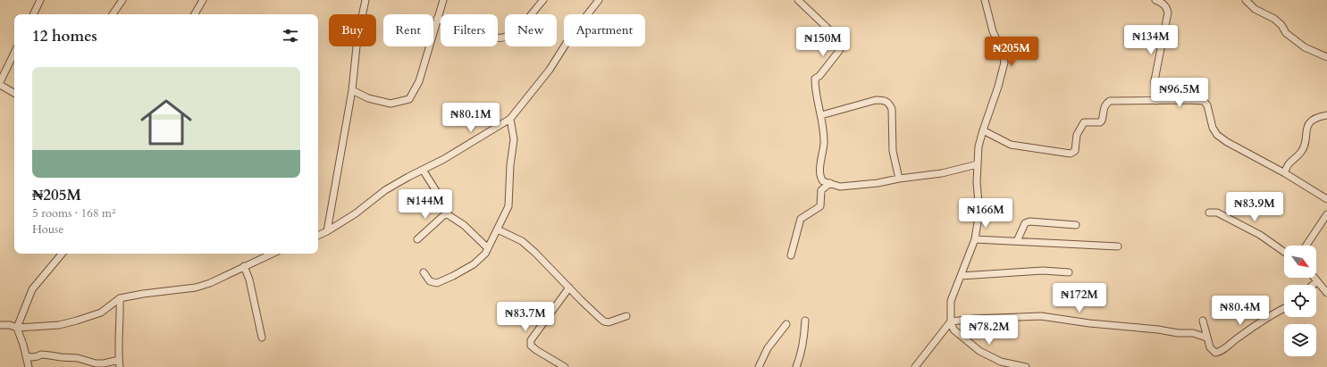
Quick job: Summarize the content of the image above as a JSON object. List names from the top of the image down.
{
  "north": "bottom right",
  "page": {
    "chip": [
      "Buy",
      "Rent",
      "Filters",
      "New",
      "Apartment"
    ],
    "heading": "12 homes",
    "price": [
      "₦134M",
      "₦150M",
      "₦205M",
      "₦96.5M",
      "₦80.1M",
      "₦144M",
      "₦83.9M",
      "₦166M",
      "₦172M",
      "₦80.4M",
      "₦83.7M",
      "₦78.2M"
    ],
    "list": [
      {
        "name": "₦205M",
        "note": "5 rooms · 168 m² · House"
      }
    ]
  }
}
